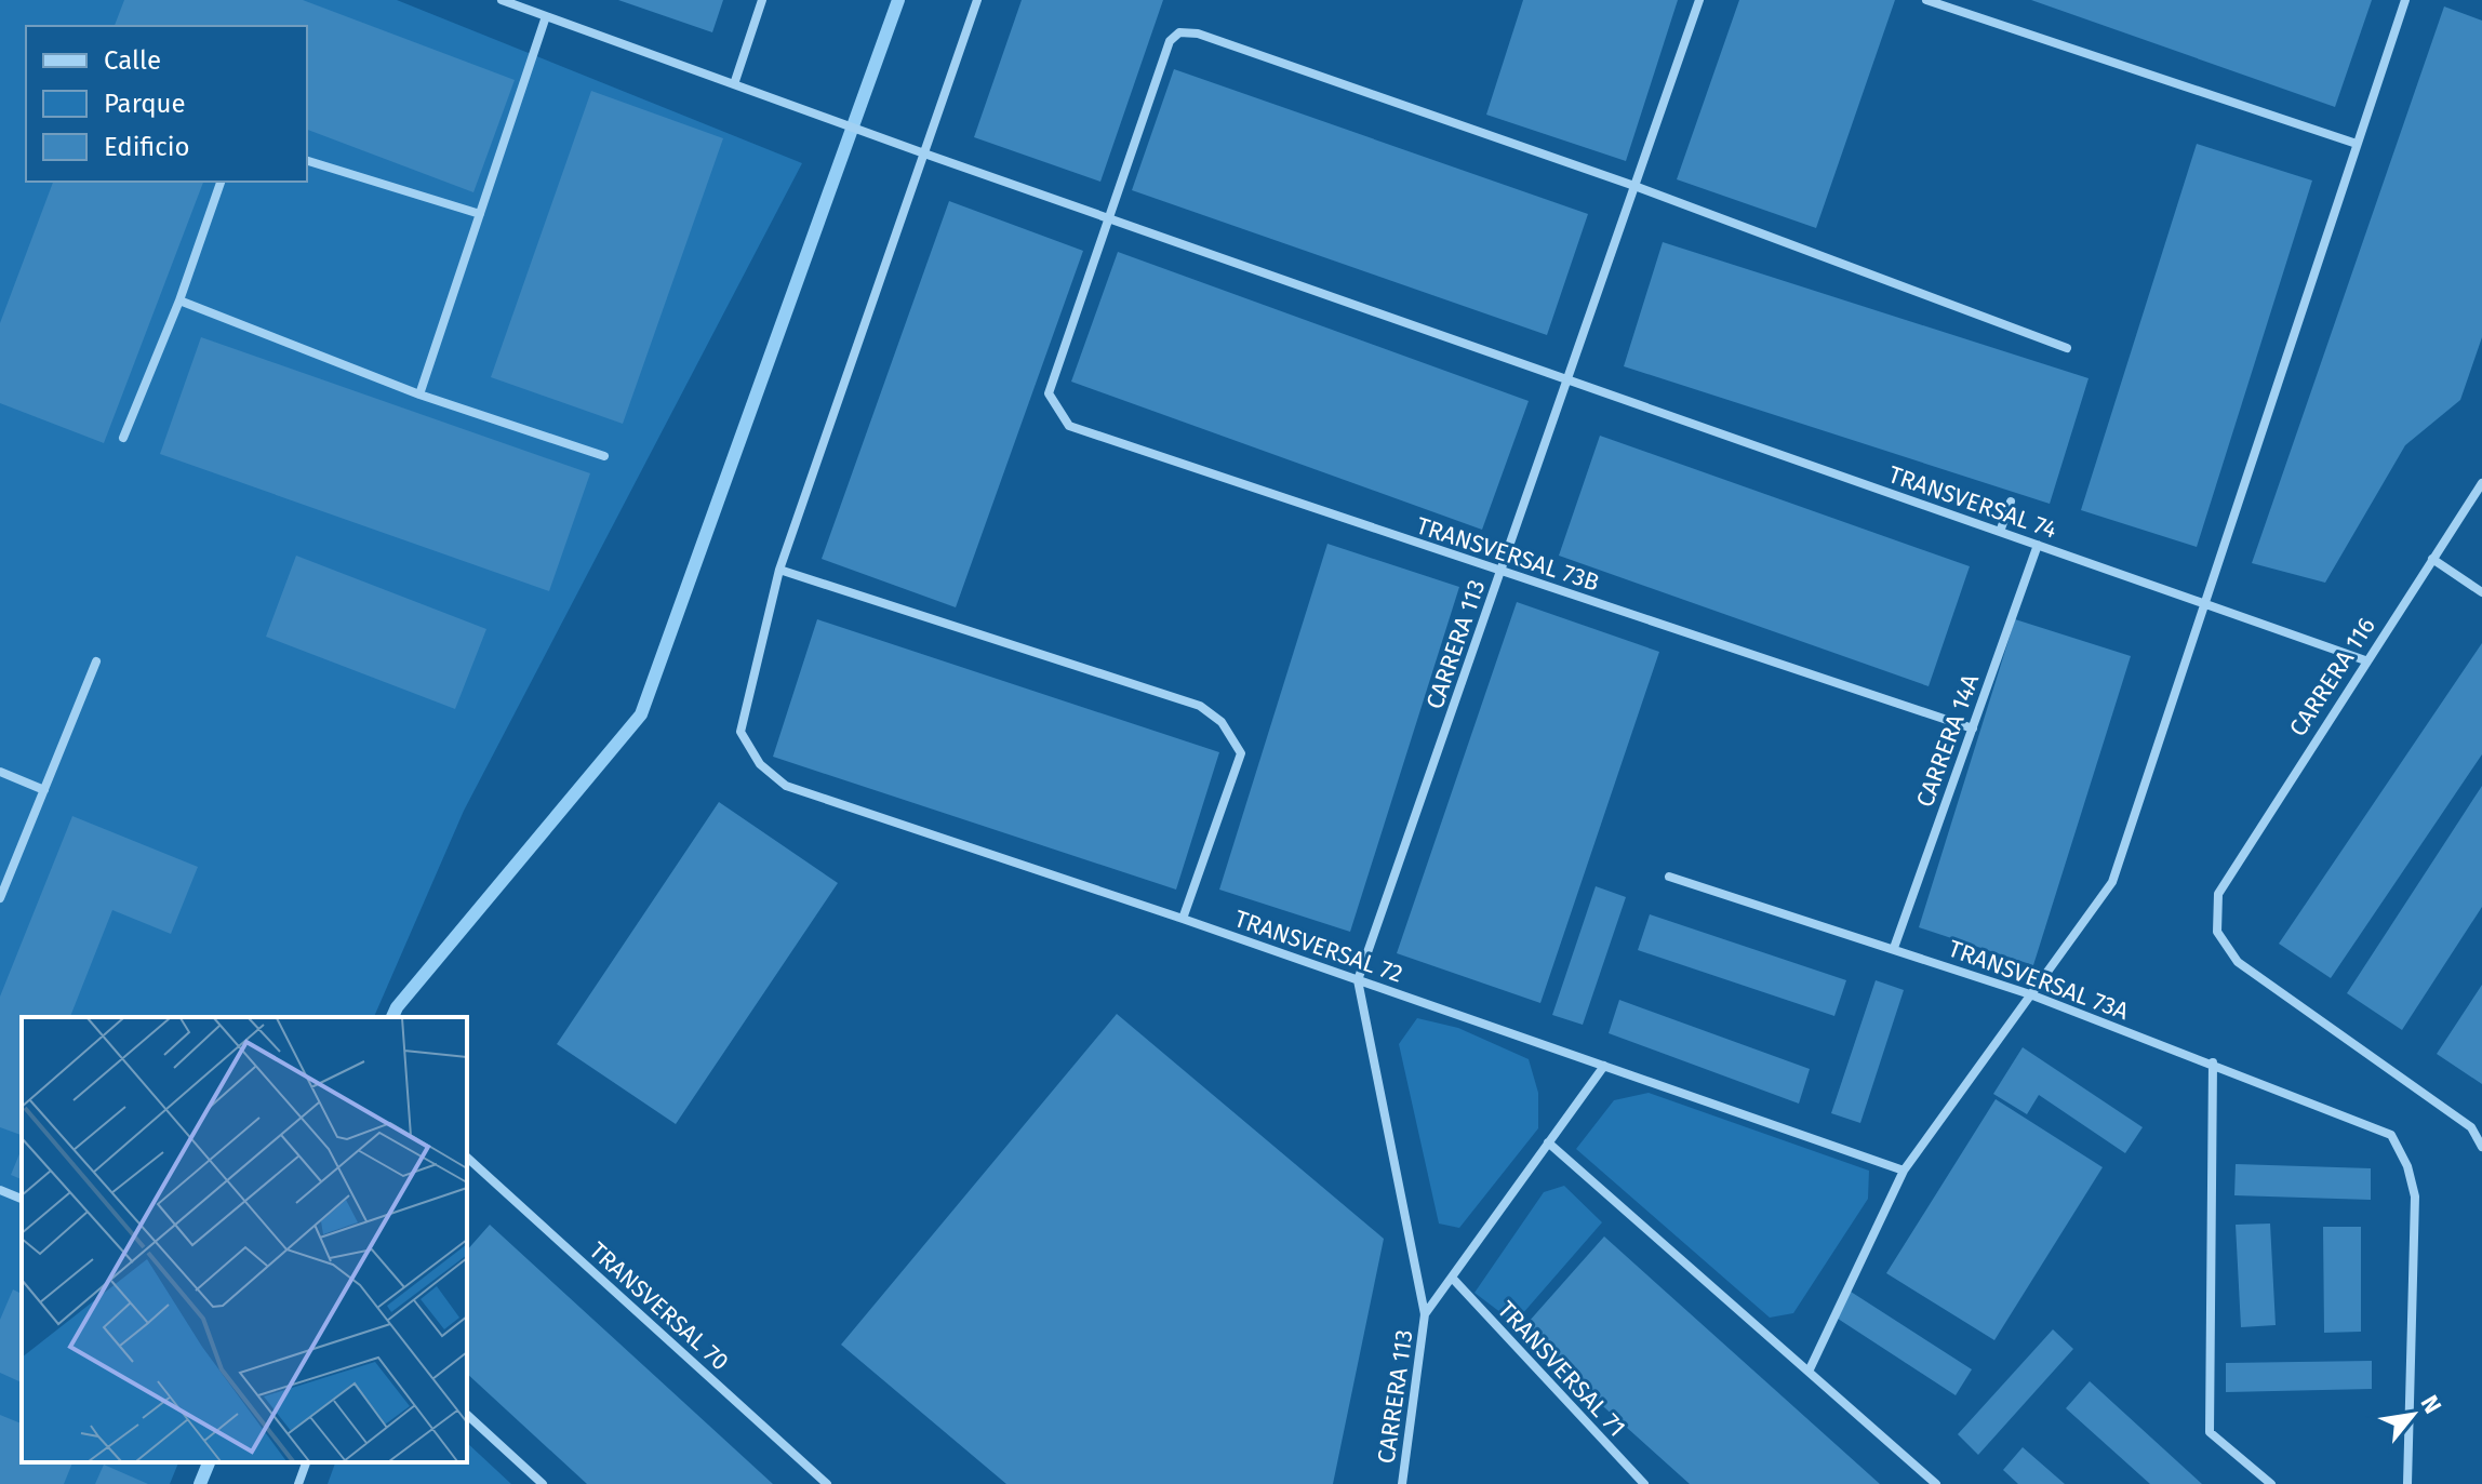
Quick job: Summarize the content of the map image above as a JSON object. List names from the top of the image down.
{
  "streets": {
    "street": [
      "TRANSVERSAL 74",
      "TRANSVERSAL 73B",
      "CARRERA 113",
      "CARRERA 116",
      "CARRERA 14A",
      "TRANSVERSAL 72",
      "TRANSVERSAL 73A",
      "TRANSVERSAL 70",
      "TRANSVERSAL 71"
    ]
  },
  "crossings": [
    ["TRANSVERSAL 74", "TRANSVERSAL 73B"],
    ["TRANSVERSAL 74", "CARRERA 113"],
    ["TRANSVERSAL 74", "CARRERA 116"],
    ["TRANSVERSAL 74", "CARRERA 14A"],
    ["TRANSVERSAL 73B", "CARRERA 113"],
    ["TRANSVERSAL 73B", "CARRERA 14A"],
    ["CARRERA 113", "TRANSVERSAL 72"],
    ["CARRERA 113", "TRANSVERSAL 71"],
    ["CARRERA 14A", "TRANSVERSAL 73A"]
  ],
  "legend": ["Calle", "Parque", "Edificio"],
  "north": "top right"
}
